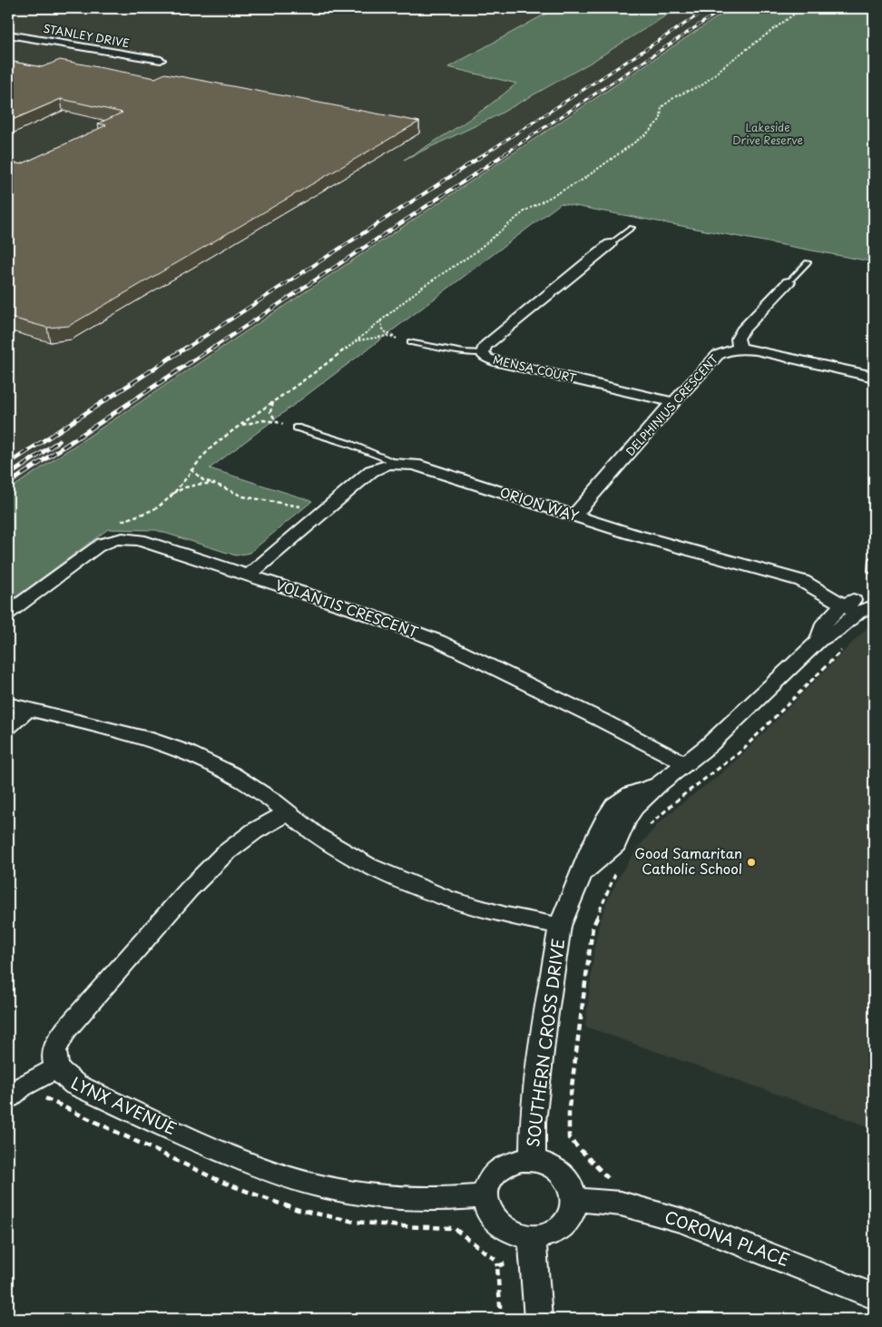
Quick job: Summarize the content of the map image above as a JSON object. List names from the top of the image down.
{
  "streets": {
    "street": [
      "STANLEY DRIVE",
      "MENSA COURT",
      "DELPHINIUS CRESCENT",
      "ORION WAY",
      "VOLANTIS CRESCENT",
      "SOUTHERN CROSS DRIVE",
      "LYNX AVENUE",
      "CORONA PLACE"
    ]
  },
  "crossings": [
    ["MENSA COURT", "DELPHINIUS CRESCENT"],
    ["DELPHINIUS CRESCENT", "ORION WAY"],
    ["ORION WAY", "SOUTHERN CROSS DRIVE"],
    ["VOLANTIS CRESCENT", "SOUTHERN CROSS DRIVE"],
    ["SOUTHERN CROSS DRIVE", "LYNX AVENUE"],
    ["SOUTHERN CROSS DRIVE", "CORONA PLACE"],
    ["LYNX AVENUE", "CORONA PLACE"]
  ],
  "parks": ["Lakeside Drive Reserve"],
  "places": ["Good Samaritan Catholic School"]
}
